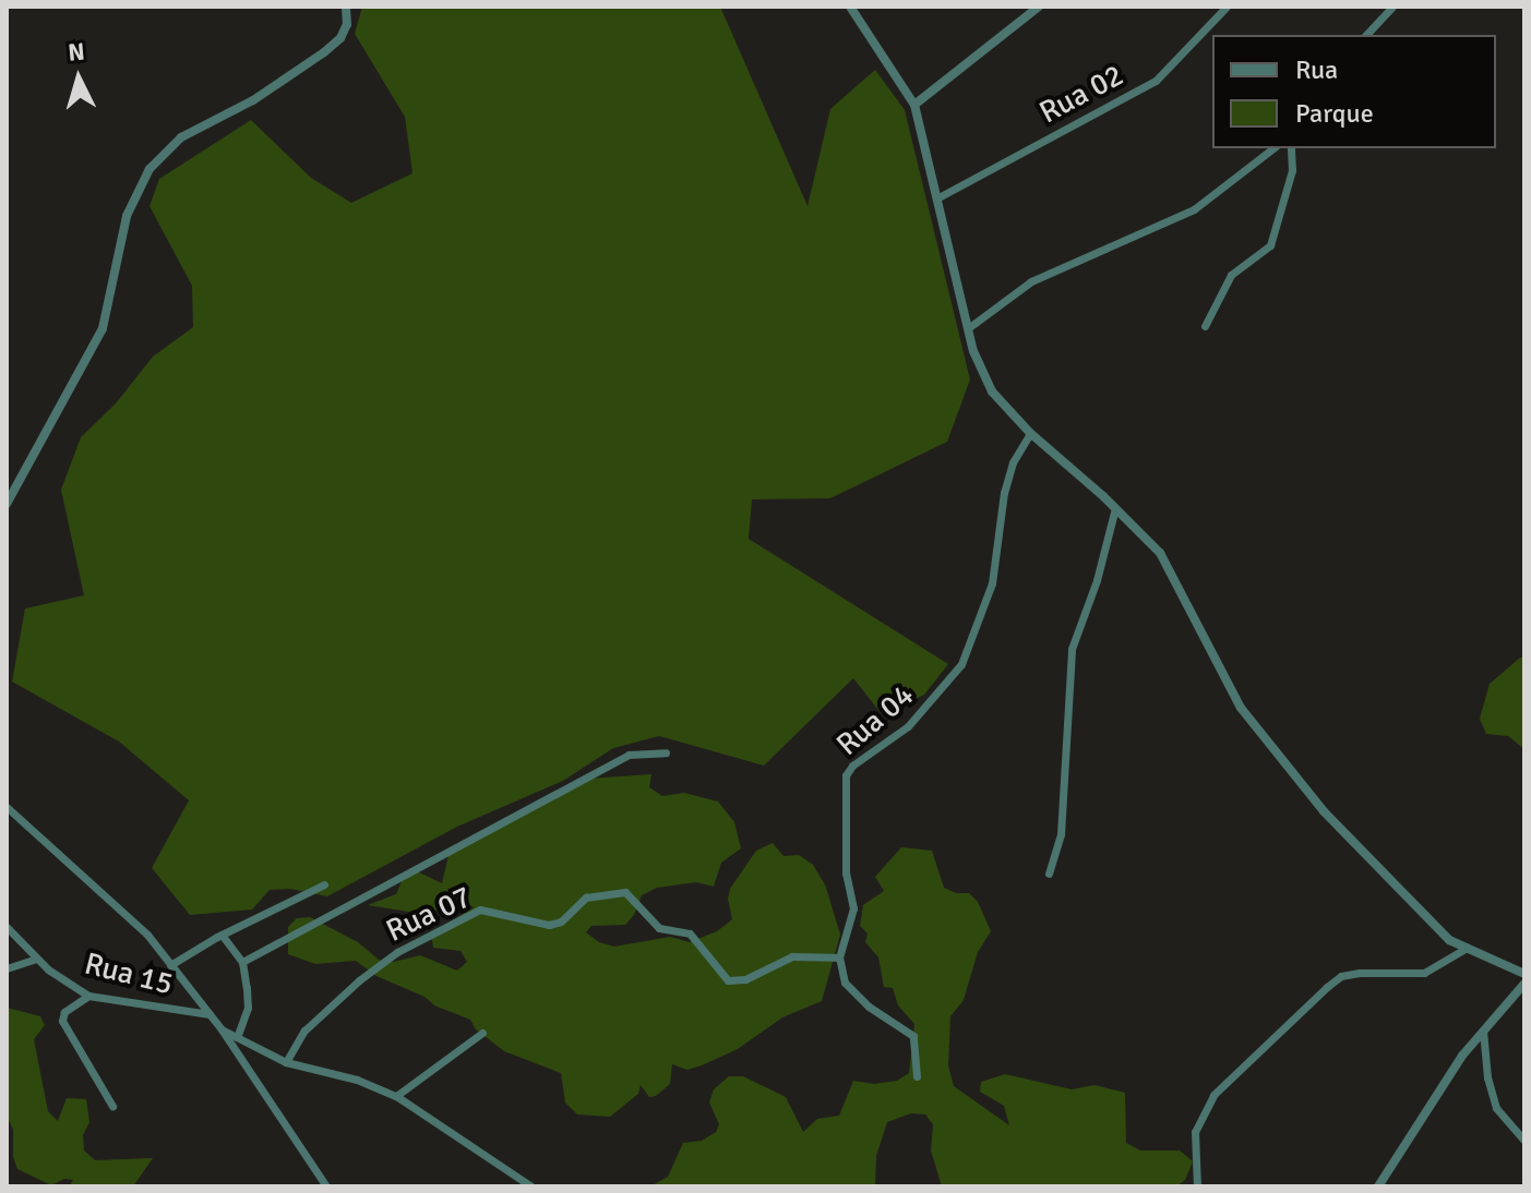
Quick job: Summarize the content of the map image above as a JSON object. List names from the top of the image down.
{
  "streets": {
    "street": [
      "Rua 02",
      "Rua 04",
      "Rua 07",
      "Rua 15"
    ]
  },
  "crossings": [
    ["Rua 04", "Rua 07"]
  ],
  "legend": ["Rua", "Parque"],
  "north": "top"
}
